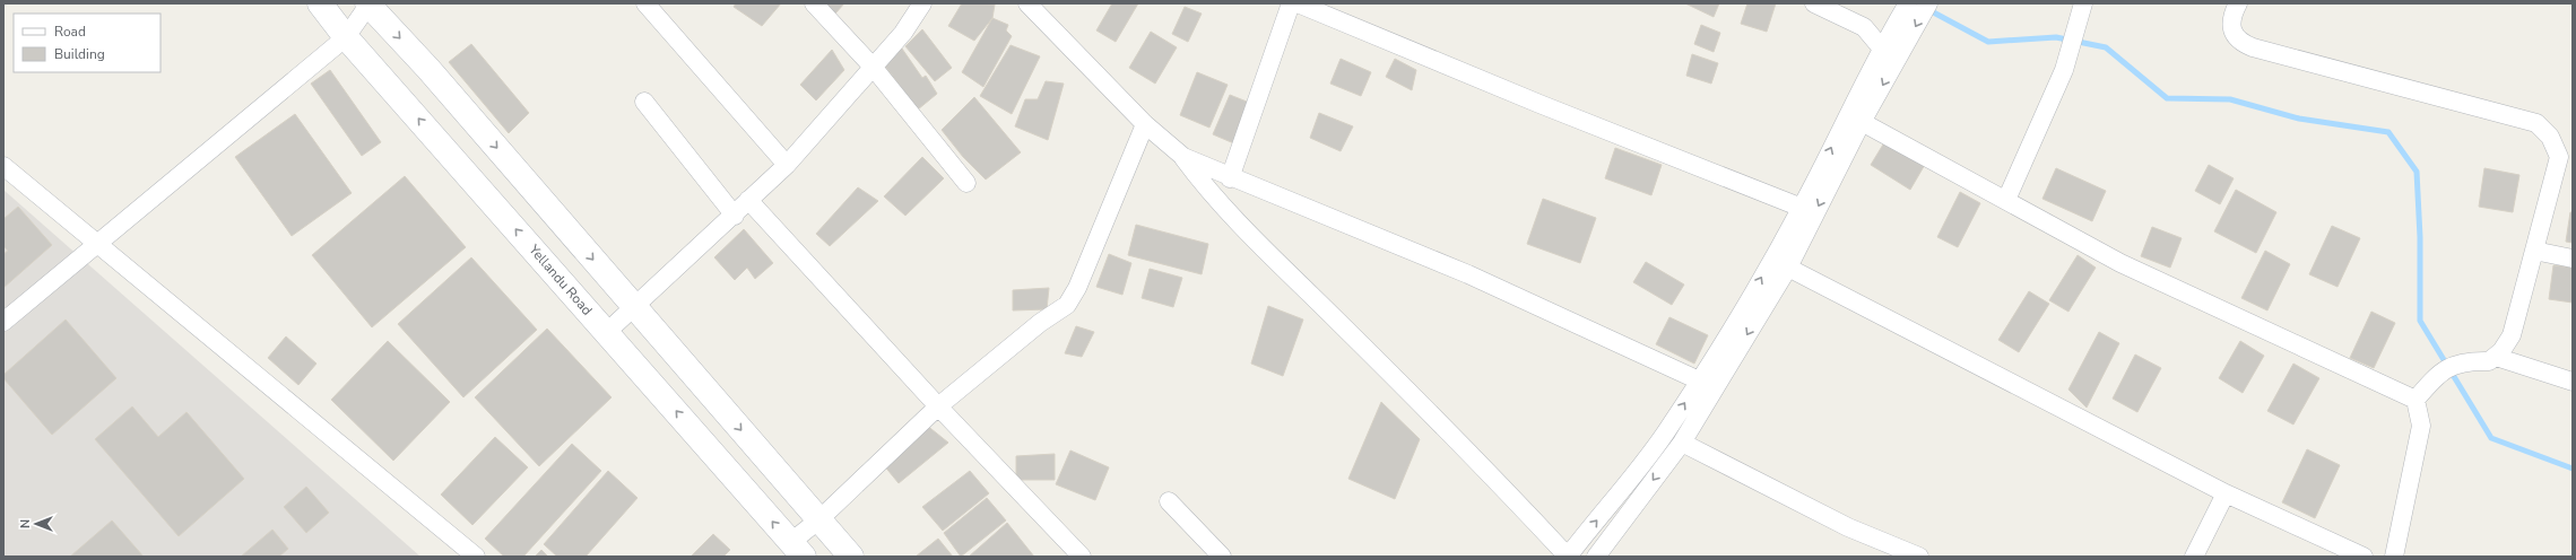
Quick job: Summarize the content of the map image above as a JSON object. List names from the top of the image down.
{
  "streets": {
    "main road": ["Yellandu Road"]
  },
  "legend": ["Road", "Building"],
  "north": "left"
}
